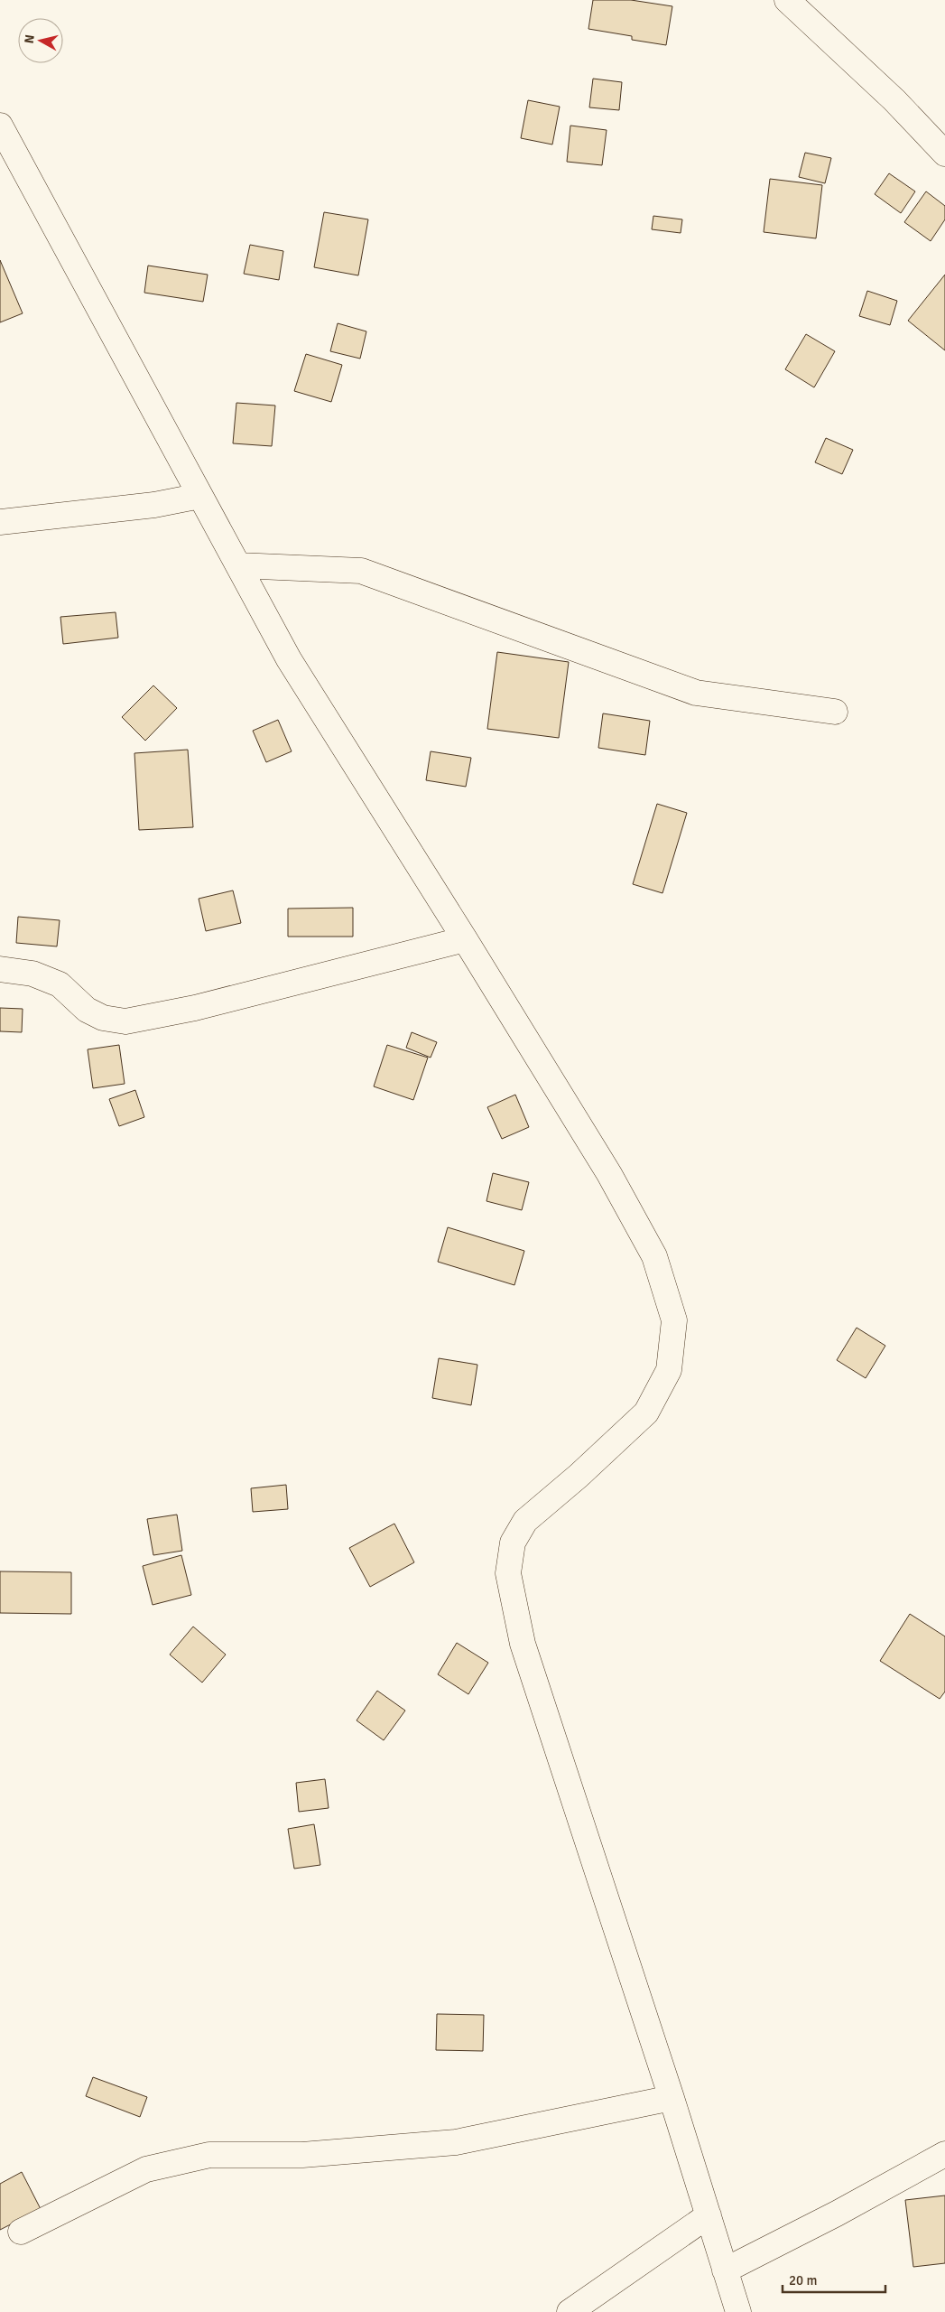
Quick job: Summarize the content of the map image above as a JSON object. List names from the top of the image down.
{
  "scale_bar": "20 m",
  "north": "left"
}
